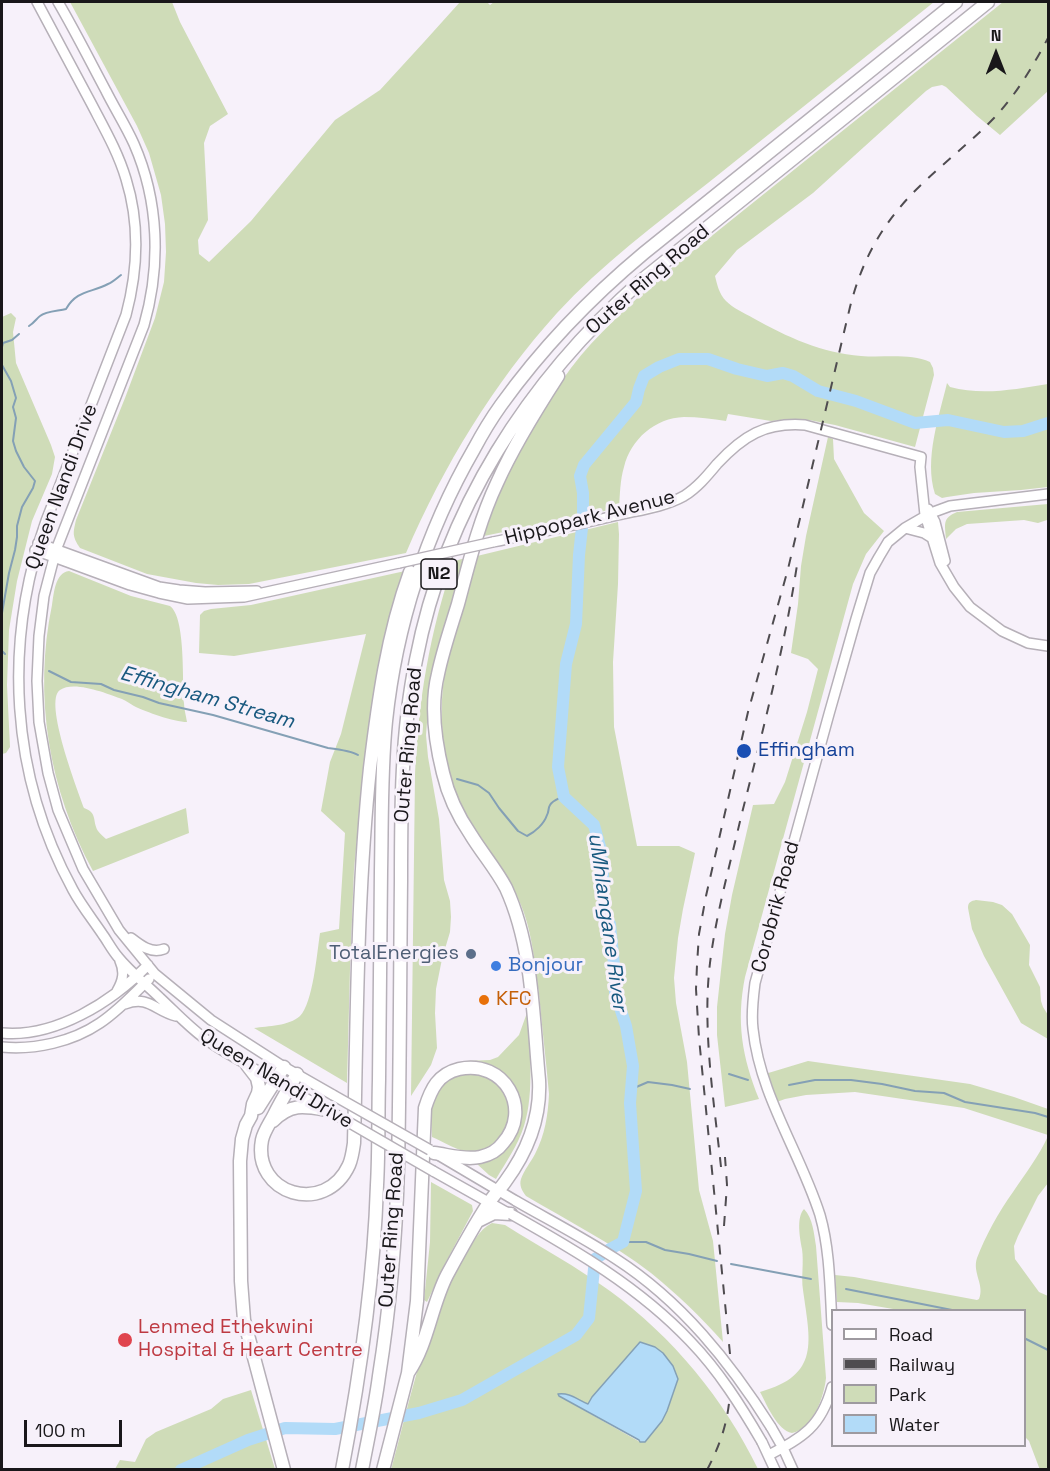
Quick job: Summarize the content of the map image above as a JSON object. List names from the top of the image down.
{
  "streets": {
    "highway": ["Outer Ring Road", "N2"],
    "main road": ["Queen Nandi Drive", "Hippopark Avenue", "Corobrik Road"]
  },
  "crossings": [
    ["Queen Nandi Drive", "Hippopark Avenue"]
  ],
  "water": ["Effingham Stream", "uMhlangane River"],
  "places": [
    "Effingham",
    "TotalEnergies",
    "Bonjour",
    "KFC",
    "Lenmed Ethekwini Hospital & Heart Centre"
  ],
  "legend": [
    "Road",
    "Railway",
    "Park",
    "Water"
  ],
  "scale_bar": "100 m",
  "north": "top"
}
